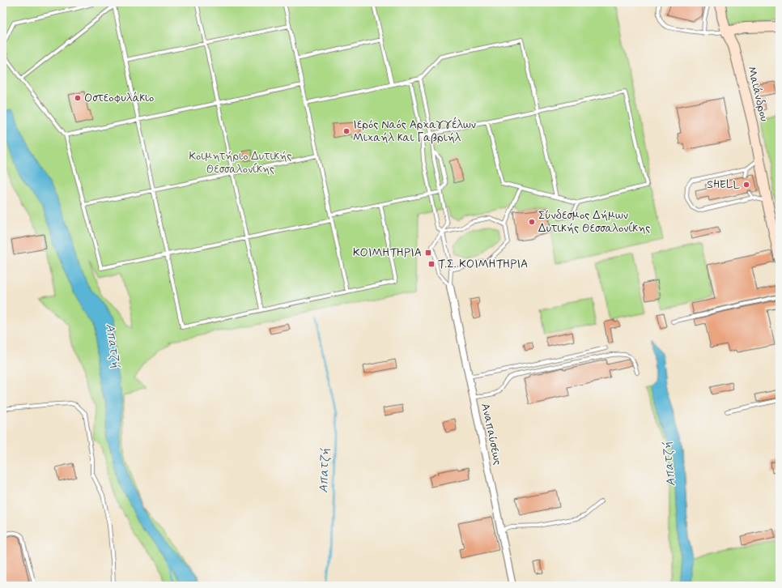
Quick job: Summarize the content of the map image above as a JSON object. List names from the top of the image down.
{
  "streets": {
    "main road": ["Μαιάνδρου"],
    "street": ["Αναπαύσεως"]
  },
  "water": ["Απατζή"],
  "parks": ["Κοιμητήριο Δυτικής Θεσσαλονίκης"],
  "places": {
    "other": [
      "Οστεοφυλάκιο",
      "Ιερός Ναός Αρχαγγέλων Μιχαήλ και Γαβριήλ",
      "SHELL",
      "Σύνδεσμος Δήμων Δυτικής Θεσσαλονίκης"
    ],
    "transit": ["ΚΟΙΜΗΤΗΡΙΑ", "Τ.Σ. ΚΟΙΜΗΤΗΡΙΑ"]
  }
}
